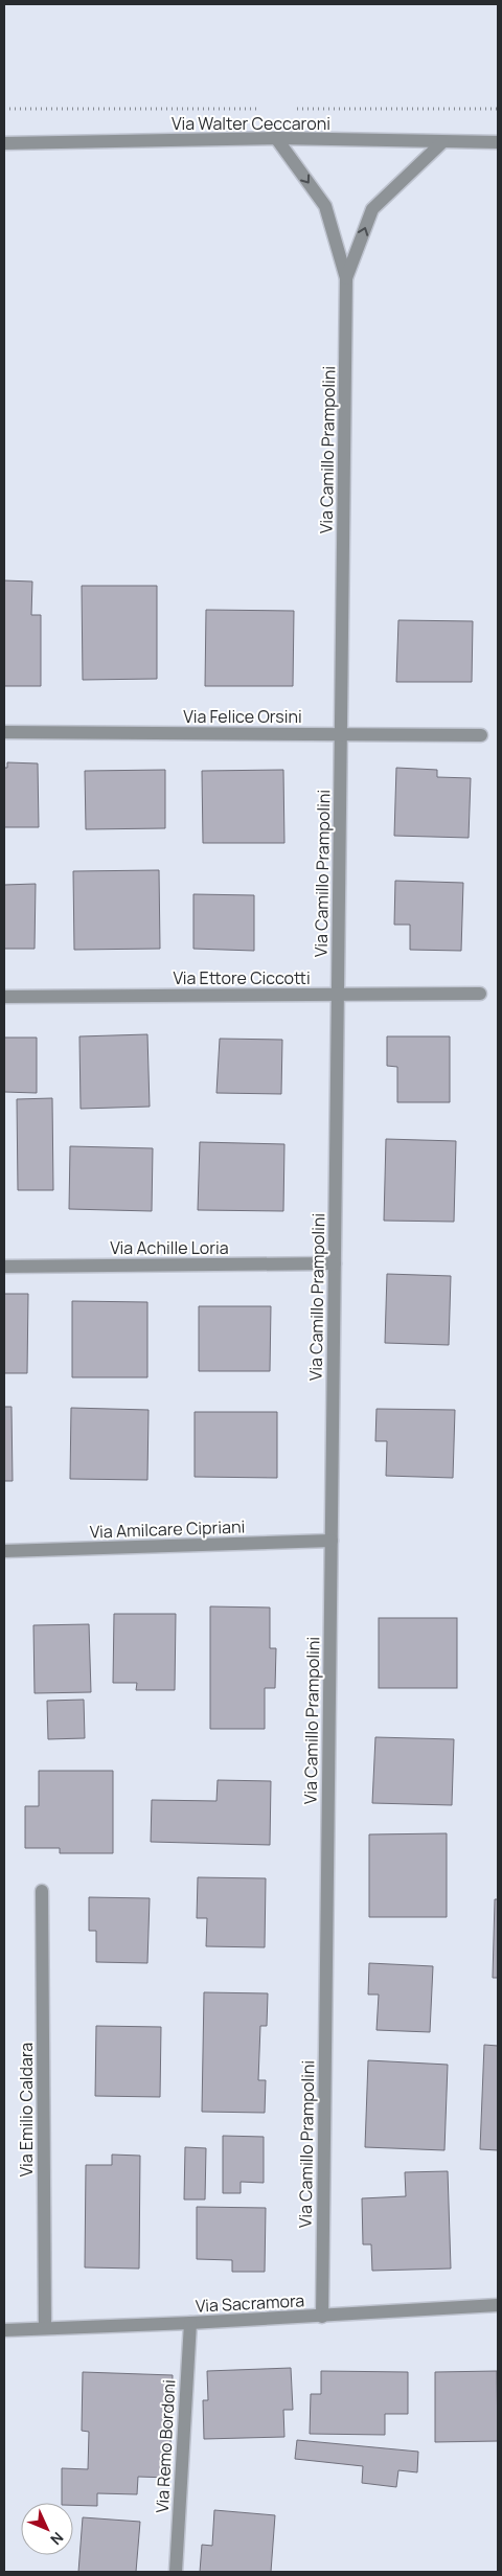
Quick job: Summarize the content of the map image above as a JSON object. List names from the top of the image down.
{
  "streets": {
    "street": [
      "Via Walter Ceccaroni",
      "Via Camillo Prampolini",
      "Via Felice Orsini",
      "Via Ettore Ciccotti",
      "Via Achille Loria",
      "Via Amilcare Cipriani",
      "Via Emilio Caldara",
      "Via Sacramora",
      "Via Remo Bordoni"
    ]
  },
  "crossings": [
    ["Via Walter Ceccaroni", "Via Camillo Prampolini"],
    ["Via Camillo Prampolini", "Via Felice Orsini"],
    ["Via Camillo Prampolini", "Via Ettore Ciccotti"],
    ["Via Camillo Prampolini", "Via Achille Loria"],
    ["Via Camillo Prampolini", "Via Amilcare Cipriani"],
    ["Via Camillo Prampolini", "Via Sacramora"],
    ["Via Emilio Caldara", "Via Sacramora"],
    ["Via Sacramora", "Via Remo Bordoni"]
  ],
  "north": "bottom right"
}
